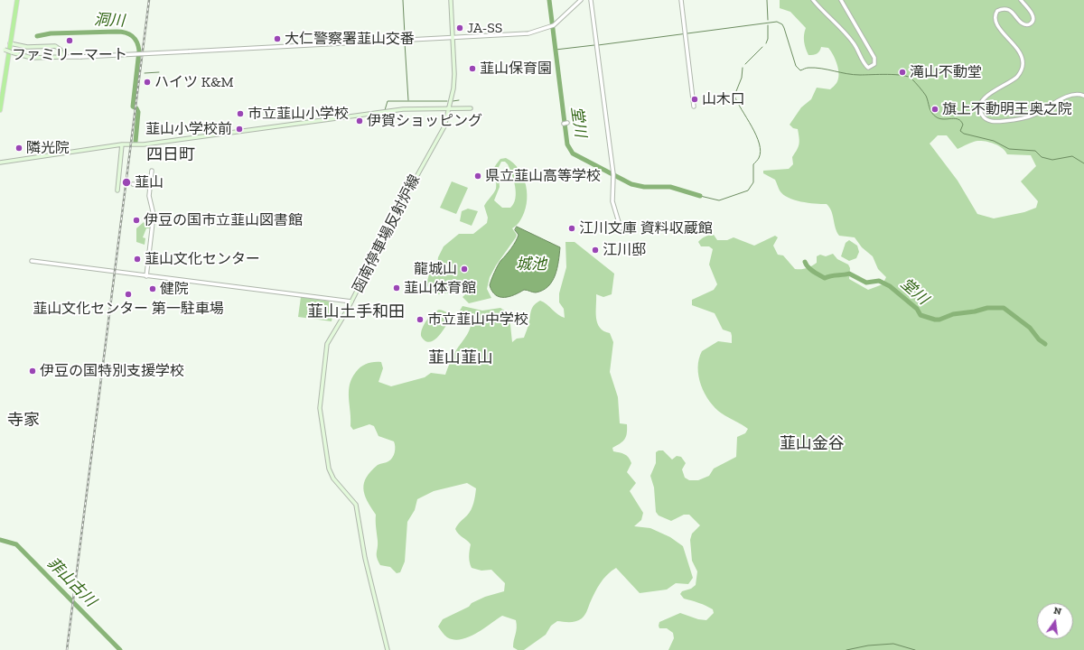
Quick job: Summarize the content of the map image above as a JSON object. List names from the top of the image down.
{
  "streets": {
    "main road": ["函南停車場反射炉線"]
  },
  "districts": [
    "四日町",
    "韮山土手和田",
    "韮山韮山",
    "寺家",
    "韮山金谷"
  ],
  "water": [
    "洞川",
    "堂川",
    "城池",
    "菲山古川"
  ],
  "places": [
    "JA-SS",
    "大仁警察署韮山交番",
    "ファミリーマート",
    "韮山保育園",
    "滝山不動堂",
    "ハイツ K&M",
    "山木口",
    "旗上不動明王奥之院",
    "市立韮山小学校",
    "伊賀ショッピング",
    "韮山小学校前",
    "隣光院",
    "県立韮山高等学校",
    "韮山",
    "伊豆の国市立韮山図書館",
    "江川文庫 資料収蔵館",
    "江川邸",
    "韮山文化センター",
    "龍城山",
    "韮山体育館",
    "健院",
    "韮山文化センター 第一駐車場",
    "市立韮山中学校",
    "伊豆の国特別支援学校"
  ],
  "north": "top"
}
